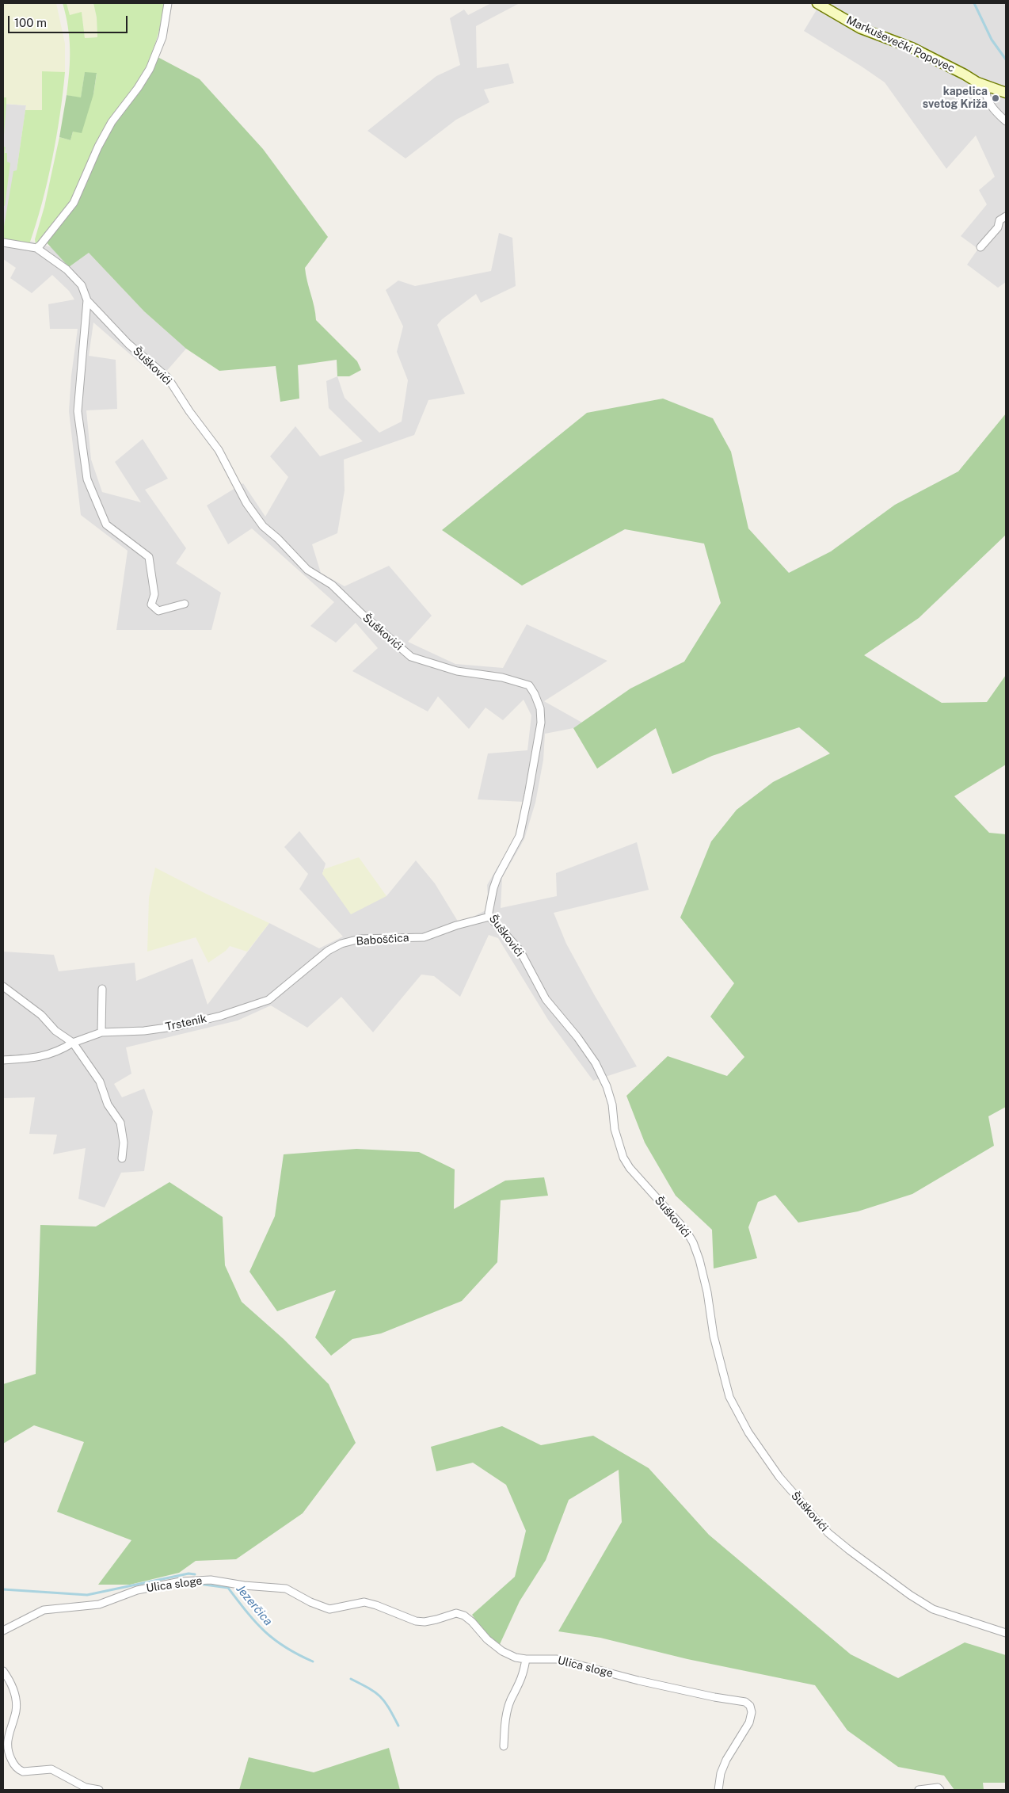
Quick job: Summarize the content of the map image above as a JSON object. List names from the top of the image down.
{
  "streets": {
    "street": [
      "Markuševečki Popovec",
      "Šuškovići",
      "Baboščica",
      "Trstenik",
      "Ulica sloge"
    ]
  },
  "crossings": [
    ["Šuškovići", "Baboščica"],
    ["Baboščica", "Trstenik"]
  ],
  "water": ["Jezerčica"],
  "places": ["kapelica svetog Križa"],
  "scale_bar": "100 m"
}
